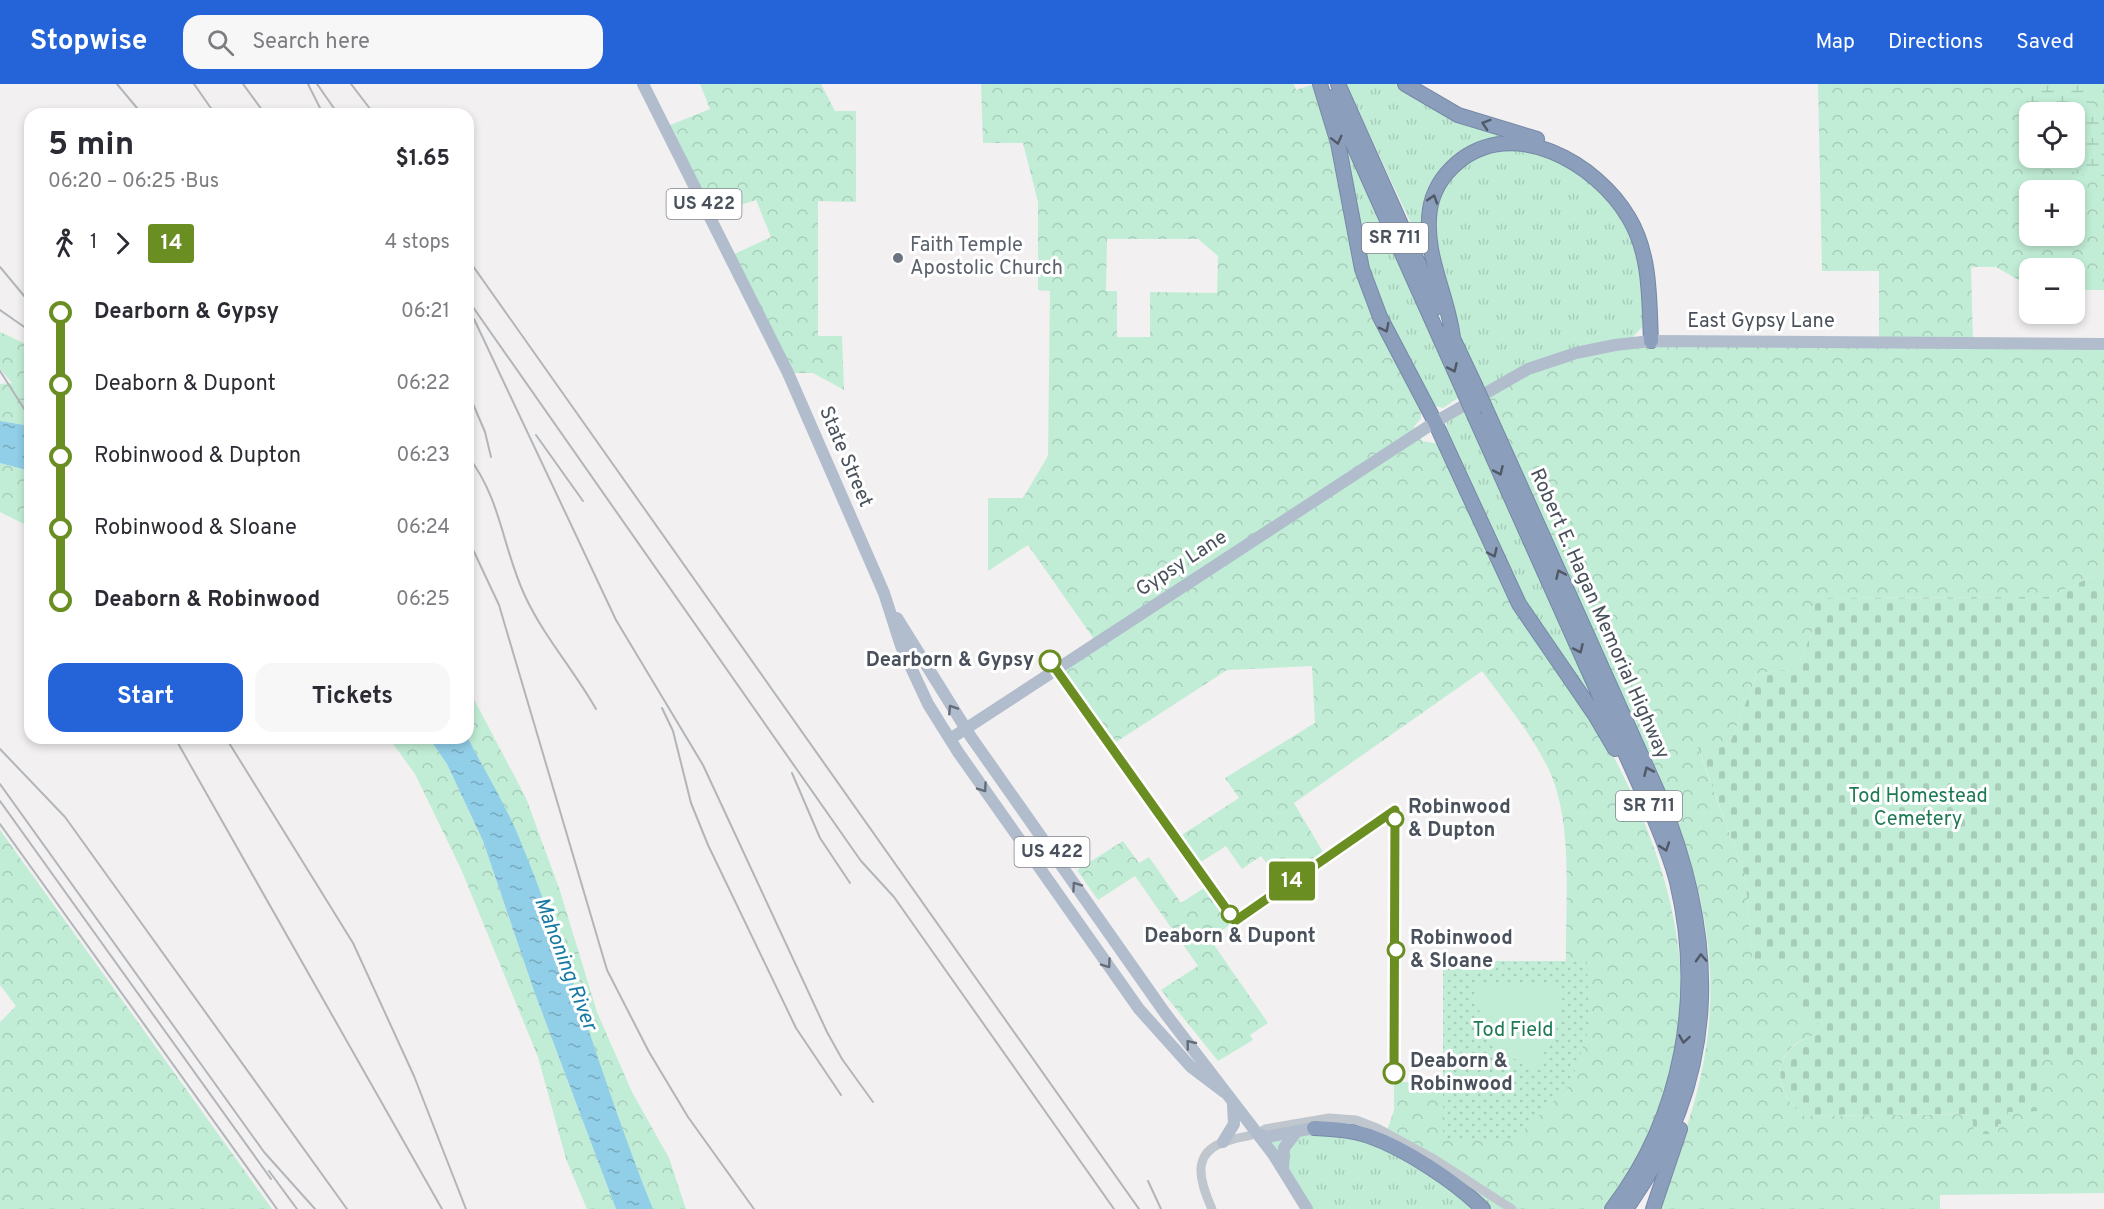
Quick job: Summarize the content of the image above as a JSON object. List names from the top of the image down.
{
  "streets": {
    "highway": ["SR 711", "Robert E. Hagan Memorial Highway"],
    "main road": [
      "US 422",
      "East Gypsy Lane",
      "State Street",
      "Gypsy Lane"
    ]
  },
  "crossings": [
    ["US 422", "State Street"],
    ["US 422", "Gypsy Lane"],
    ["East Gypsy Lane", "Gypsy Lane"]
  ],
  "water": ["Mahoning River"],
  "parks": ["Tod Homestead Cemetery", "Tod Field"],
  "places": [
    "Faith Temple Apostolic Church",
    "Dearborn & Gypsy",
    "Robinwood & Dupton",
    "Deaborn & Dupont",
    "Robinwood & Sloane",
    "Deaborn & Robinwood"
  ],
  "lines": ["bus line 14"],
  "page": {
    "header": "Stopwise",
    "search": "Search here",
    "nav": ["Map", "Directions", "Saved"],
    "on_map": "14",
    "map_buttons": ["+", "−"],
    "heading": ["5 min", "06:20 – 06:25 · Bus", "$1.65"],
    "legs": ["1", "14", "4 stops"],
    "list": [
      {
        "name": "Dearborn & Gypsy",
        "value": "06:21"
      },
      {
        "name": "Deaborn & Dupont",
        "value": "06:22"
      },
      {
        "name": "Robinwood & Dupton",
        "value": "06:23"
      },
      {
        "name": "Robinwood & Sloane",
        "value": "06:24"
      },
      {
        "name": "Deaborn & Robinwood",
        "value": "06:25"
      }
    ],
    "buttons": ["Start", "Tickets"]
  }
}
